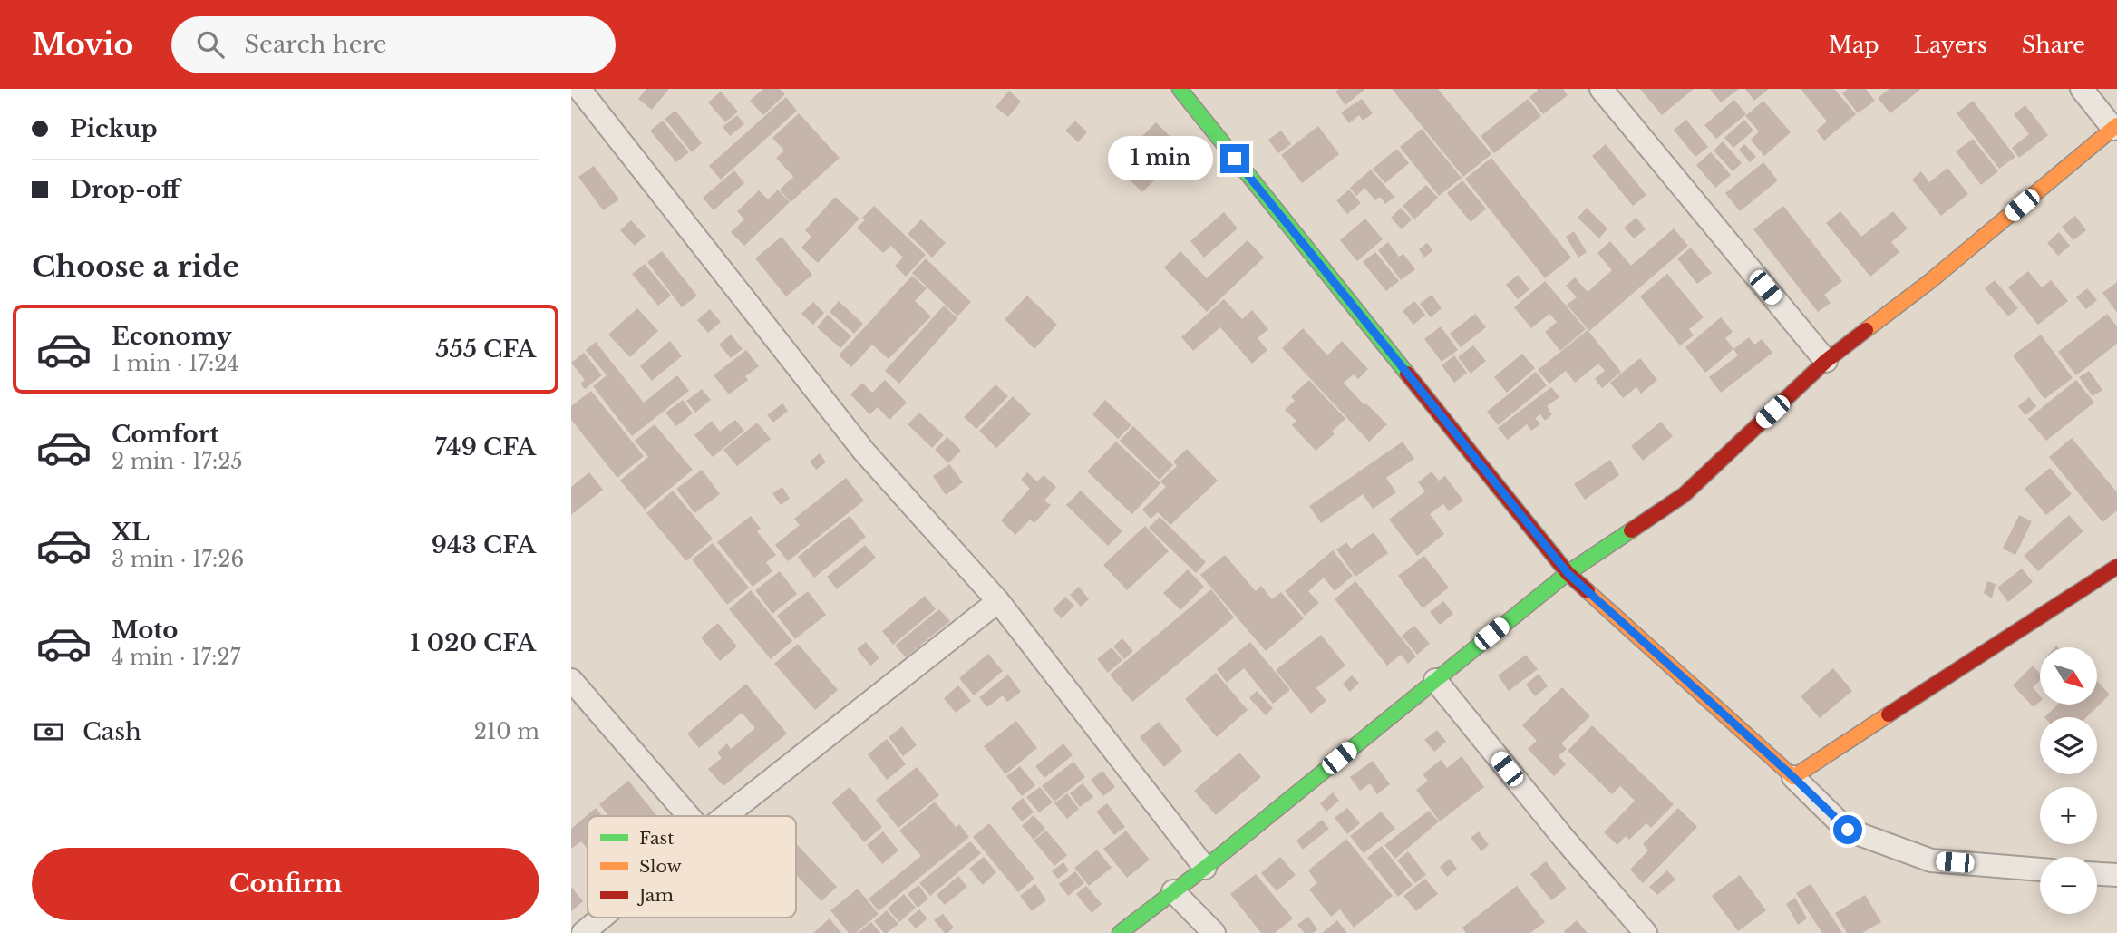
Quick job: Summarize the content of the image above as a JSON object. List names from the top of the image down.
{
  "legend": ["Fast", "Slow", "Jam"],
  "north": "bottom right",
  "page": {
    "header": "Movio",
    "search": "Search here",
    "nav": ["Map", "Layers", "Share"],
    "banner": ["Pickup", "Drop-off"],
    "bubble": "1 min",
    "heading": "Choose a ride",
    "list": [
      {
        "name": "Economy",
        "note": "1 min · 17:24",
        "value": "555 CFA"
      },
      {
        "name": "Comfort",
        "note": "2 min · 17:25",
        "value": "749 CFA"
      },
      {
        "name": "XL",
        "note": "3 min · 17:26",
        "value": "943 CFA"
      },
      {
        "name": "Moto",
        "note": "4 min · 17:27",
        "value": "1 020 CFA"
      }
    ],
    "map_buttons": ["+", "−"],
    "pay": ["Cash", "210 m"],
    "buttons": "Confirm"
  }
}
